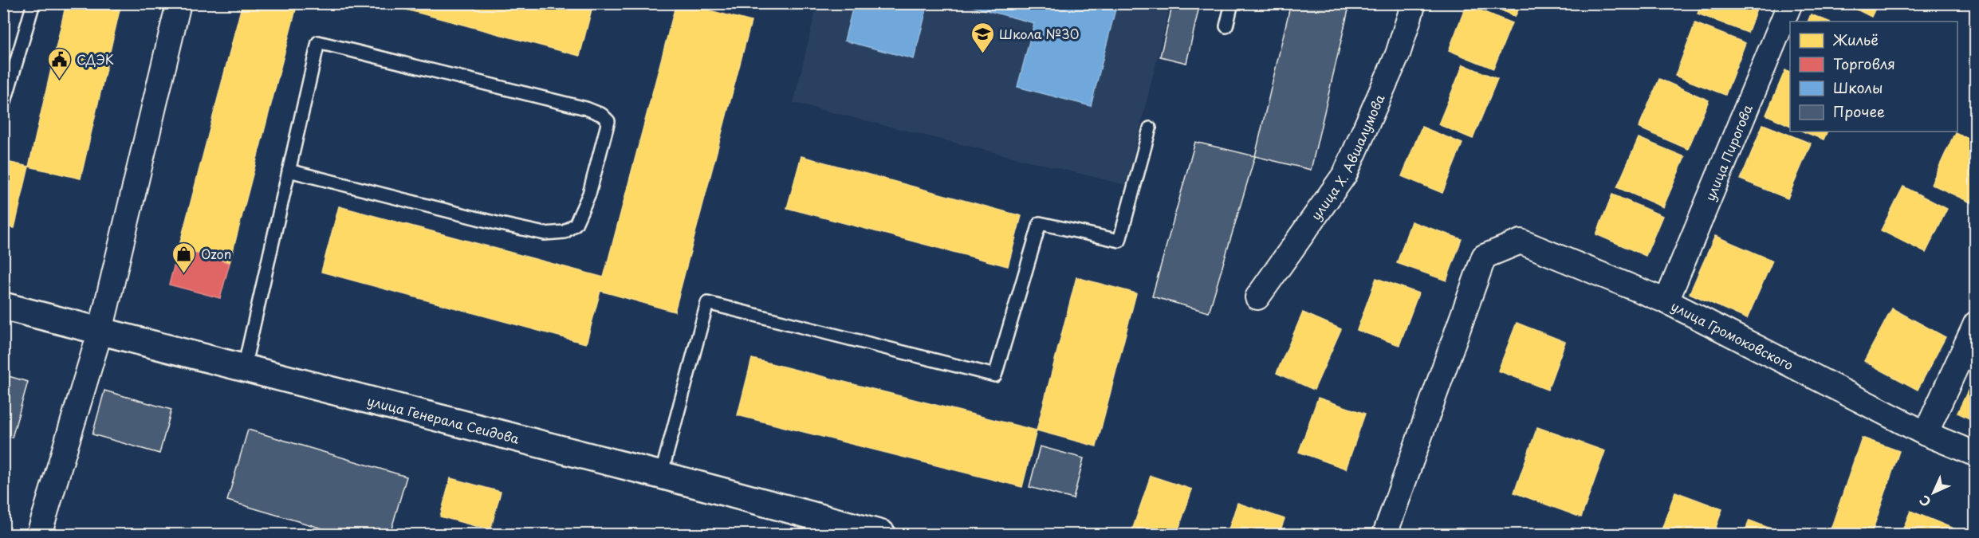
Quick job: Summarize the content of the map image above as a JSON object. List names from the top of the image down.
{
  "streets": {
    "street": [
      "улица Пирогова",
      "улица Х. Авшалумова",
      "улица Громоковского",
      "улица Генерала Сеидова"
    ]
  },
  "crossings": [
    ["улица Пирогова", "улица Громоковского"]
  ],
  "places": {
    "school or university": ["Школа №30"],
    "public building": ["СДЭК"],
    "shop": ["Ozon"]
  },
  "legend": [
    "Жильё",
    "Торговля",
    "Школы",
    "Прочее"
  ],
  "north": "bottom left"
}
